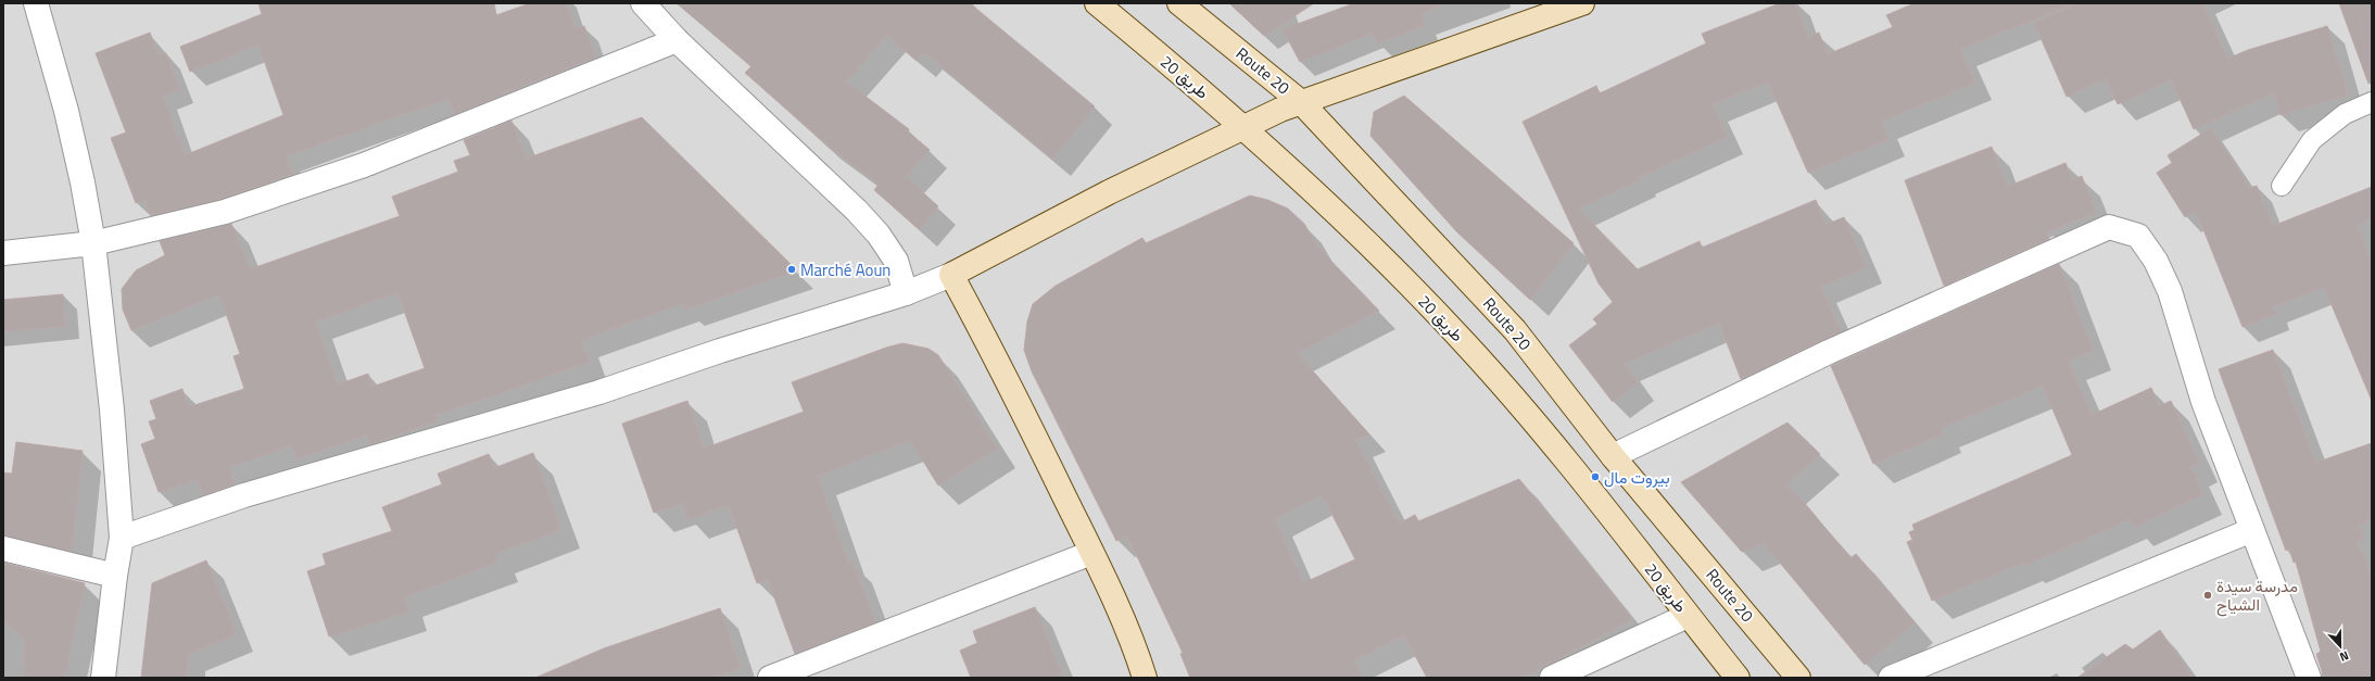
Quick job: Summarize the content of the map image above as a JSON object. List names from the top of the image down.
{
  "streets": {
    "main road": ["Route 20", "طريق 20"]
  },
  "places": ["Marché Aoun", "بیروت مال", "مدرسة سيدة الشياح"],
  "north": "bottom"
}
